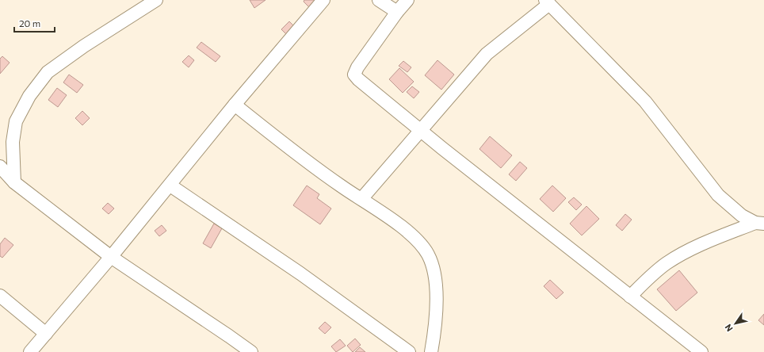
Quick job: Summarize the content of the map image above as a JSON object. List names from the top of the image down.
{
  "scale_bar": "20 m",
  "north": "bottom left"
}
